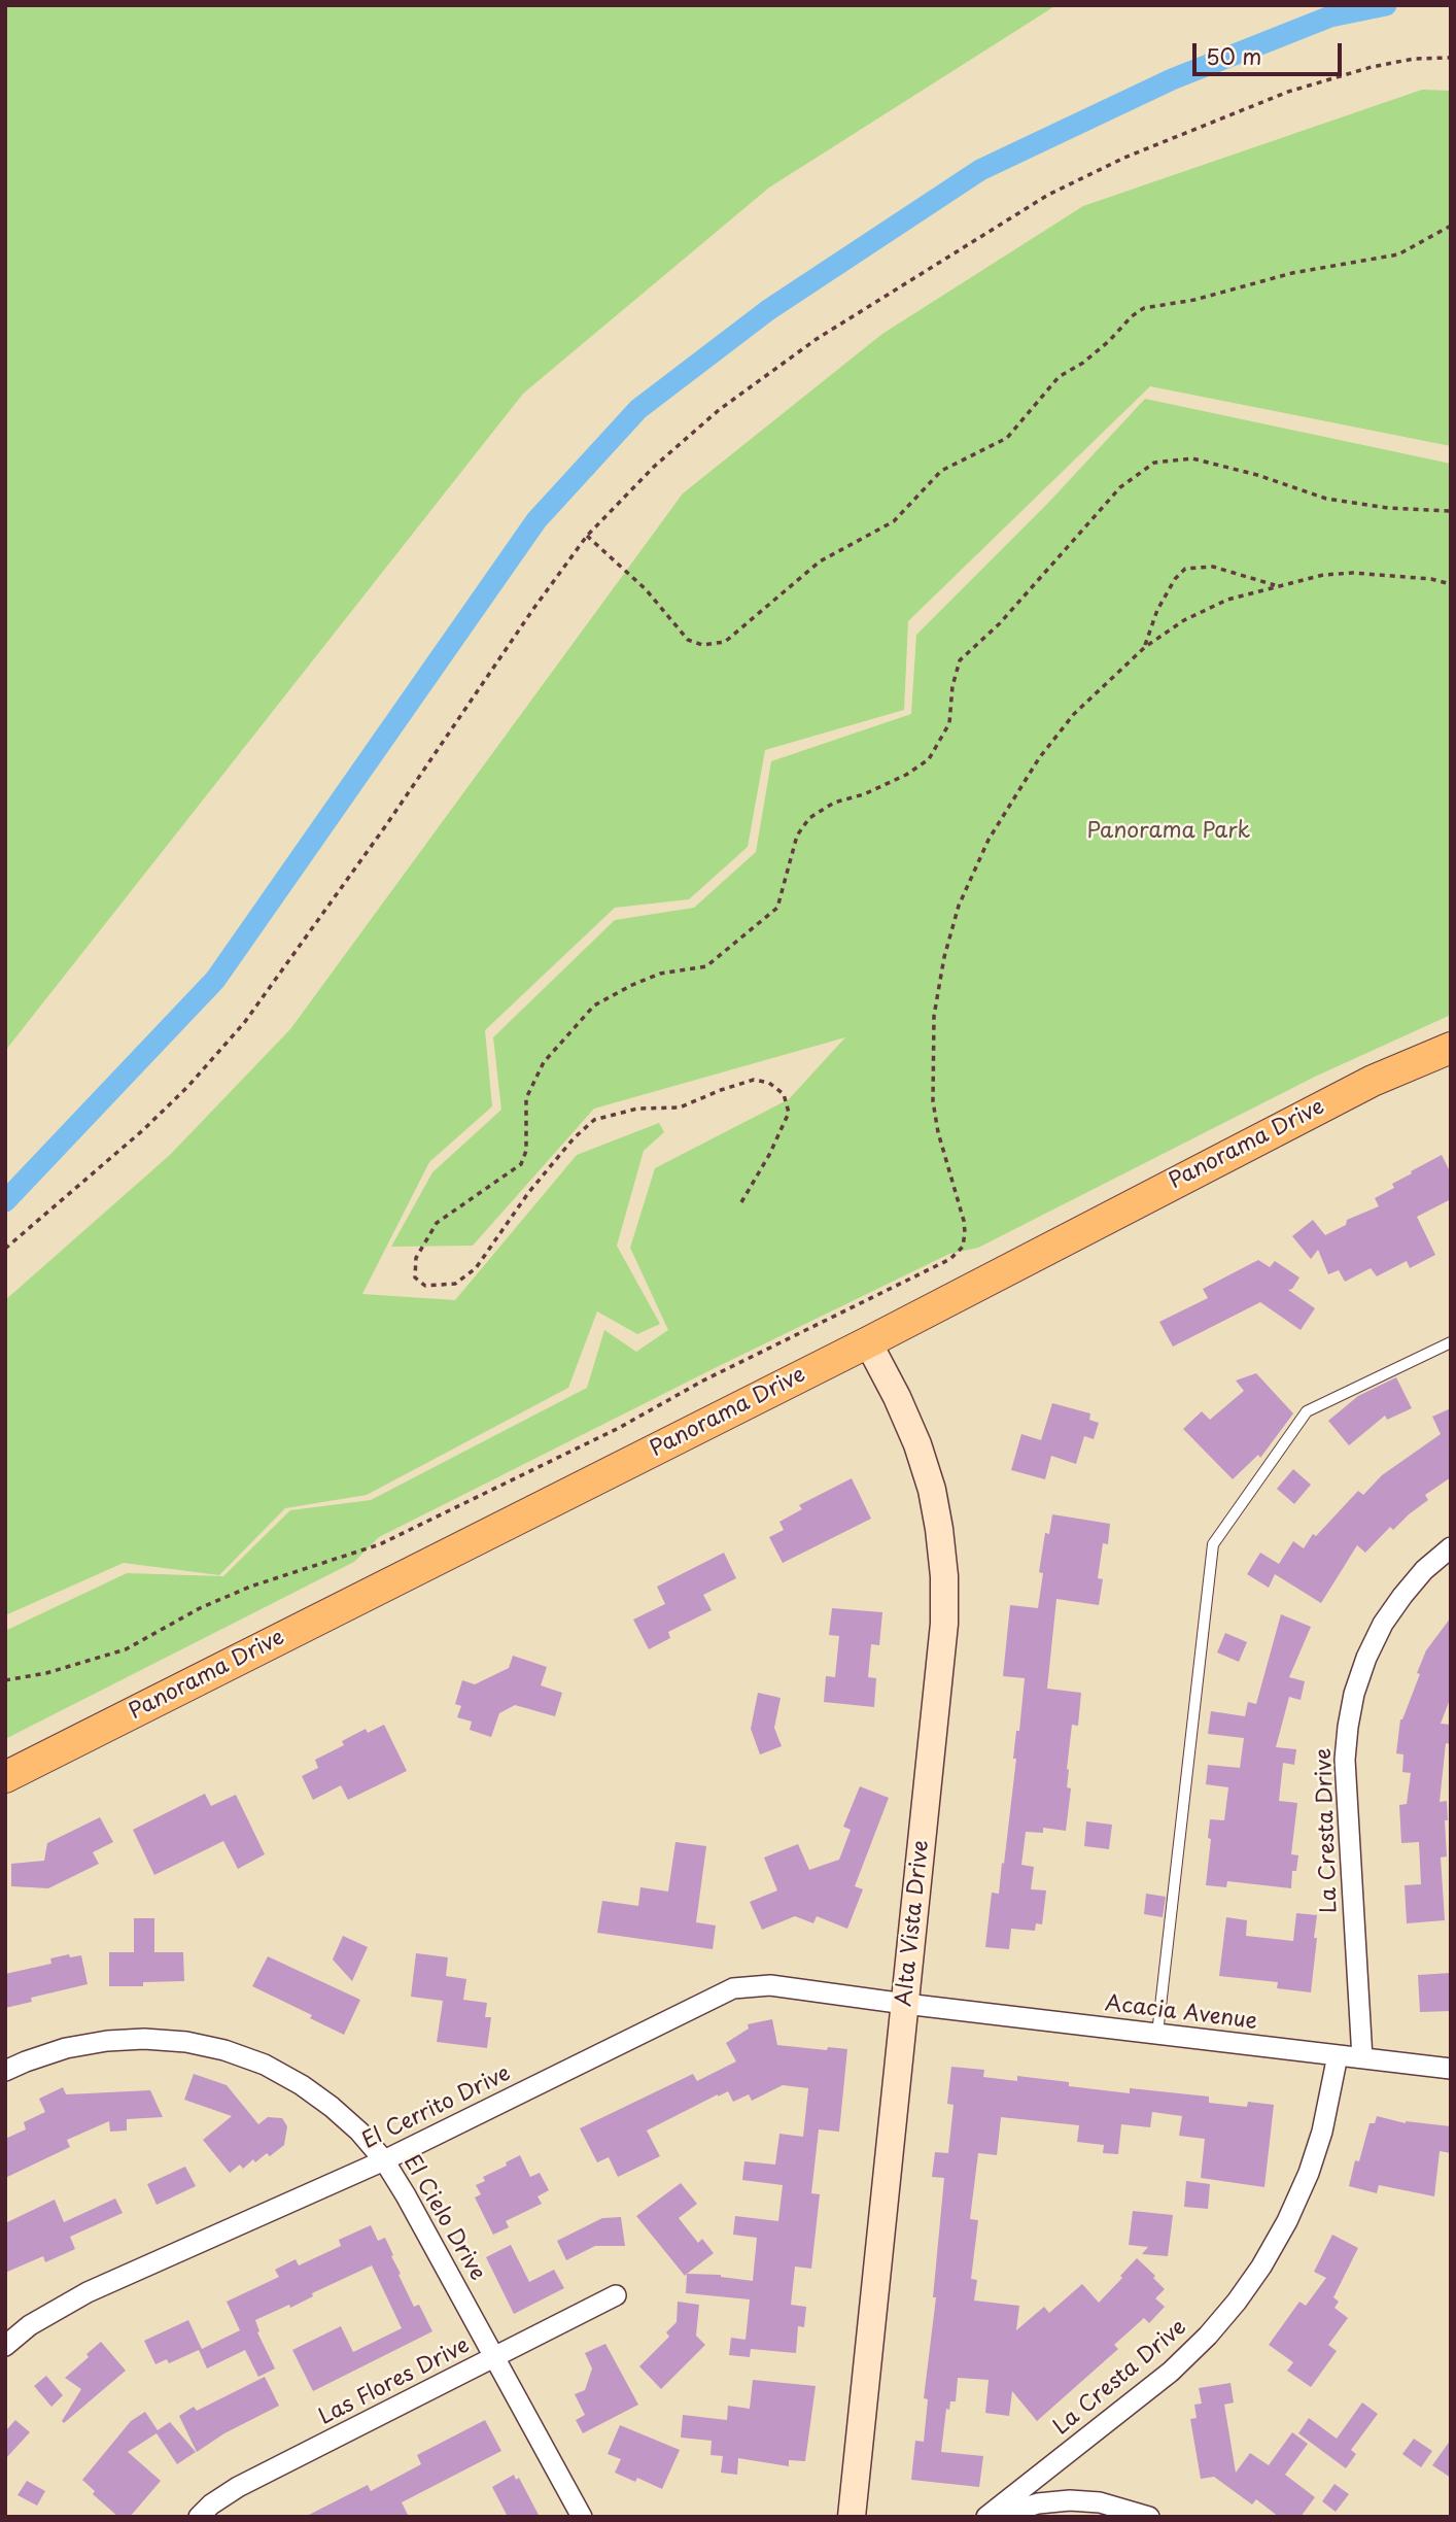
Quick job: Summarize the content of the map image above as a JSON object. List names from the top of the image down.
{
  "streets": {
    "main road": ["Panorama Drive"],
    "street": [
      "La Cresta Drive",
      "Alta Vista Drive",
      "Acacia Avenue",
      "El Cerrito Drive",
      "El Cielo Drive",
      "Las Flores Drive"
    ]
  },
  "crossings": [
    ["Panorama Drive", "Alta Vista Drive"],
    ["La Cresta Drive", "Acacia Avenue"],
    ["Alta Vista Drive", "Acacia Avenue"],
    ["Alta Vista Drive", "El Cerrito Drive"],
    ["Acacia Avenue", "El Cerrito Drive"],
    ["El Cerrito Drive", "El Cielo Drive"],
    ["El Cielo Drive", "Las Flores Drive"]
  ],
  "parks": ["Panorama Park"],
  "scale_bar": "50 m"
}
